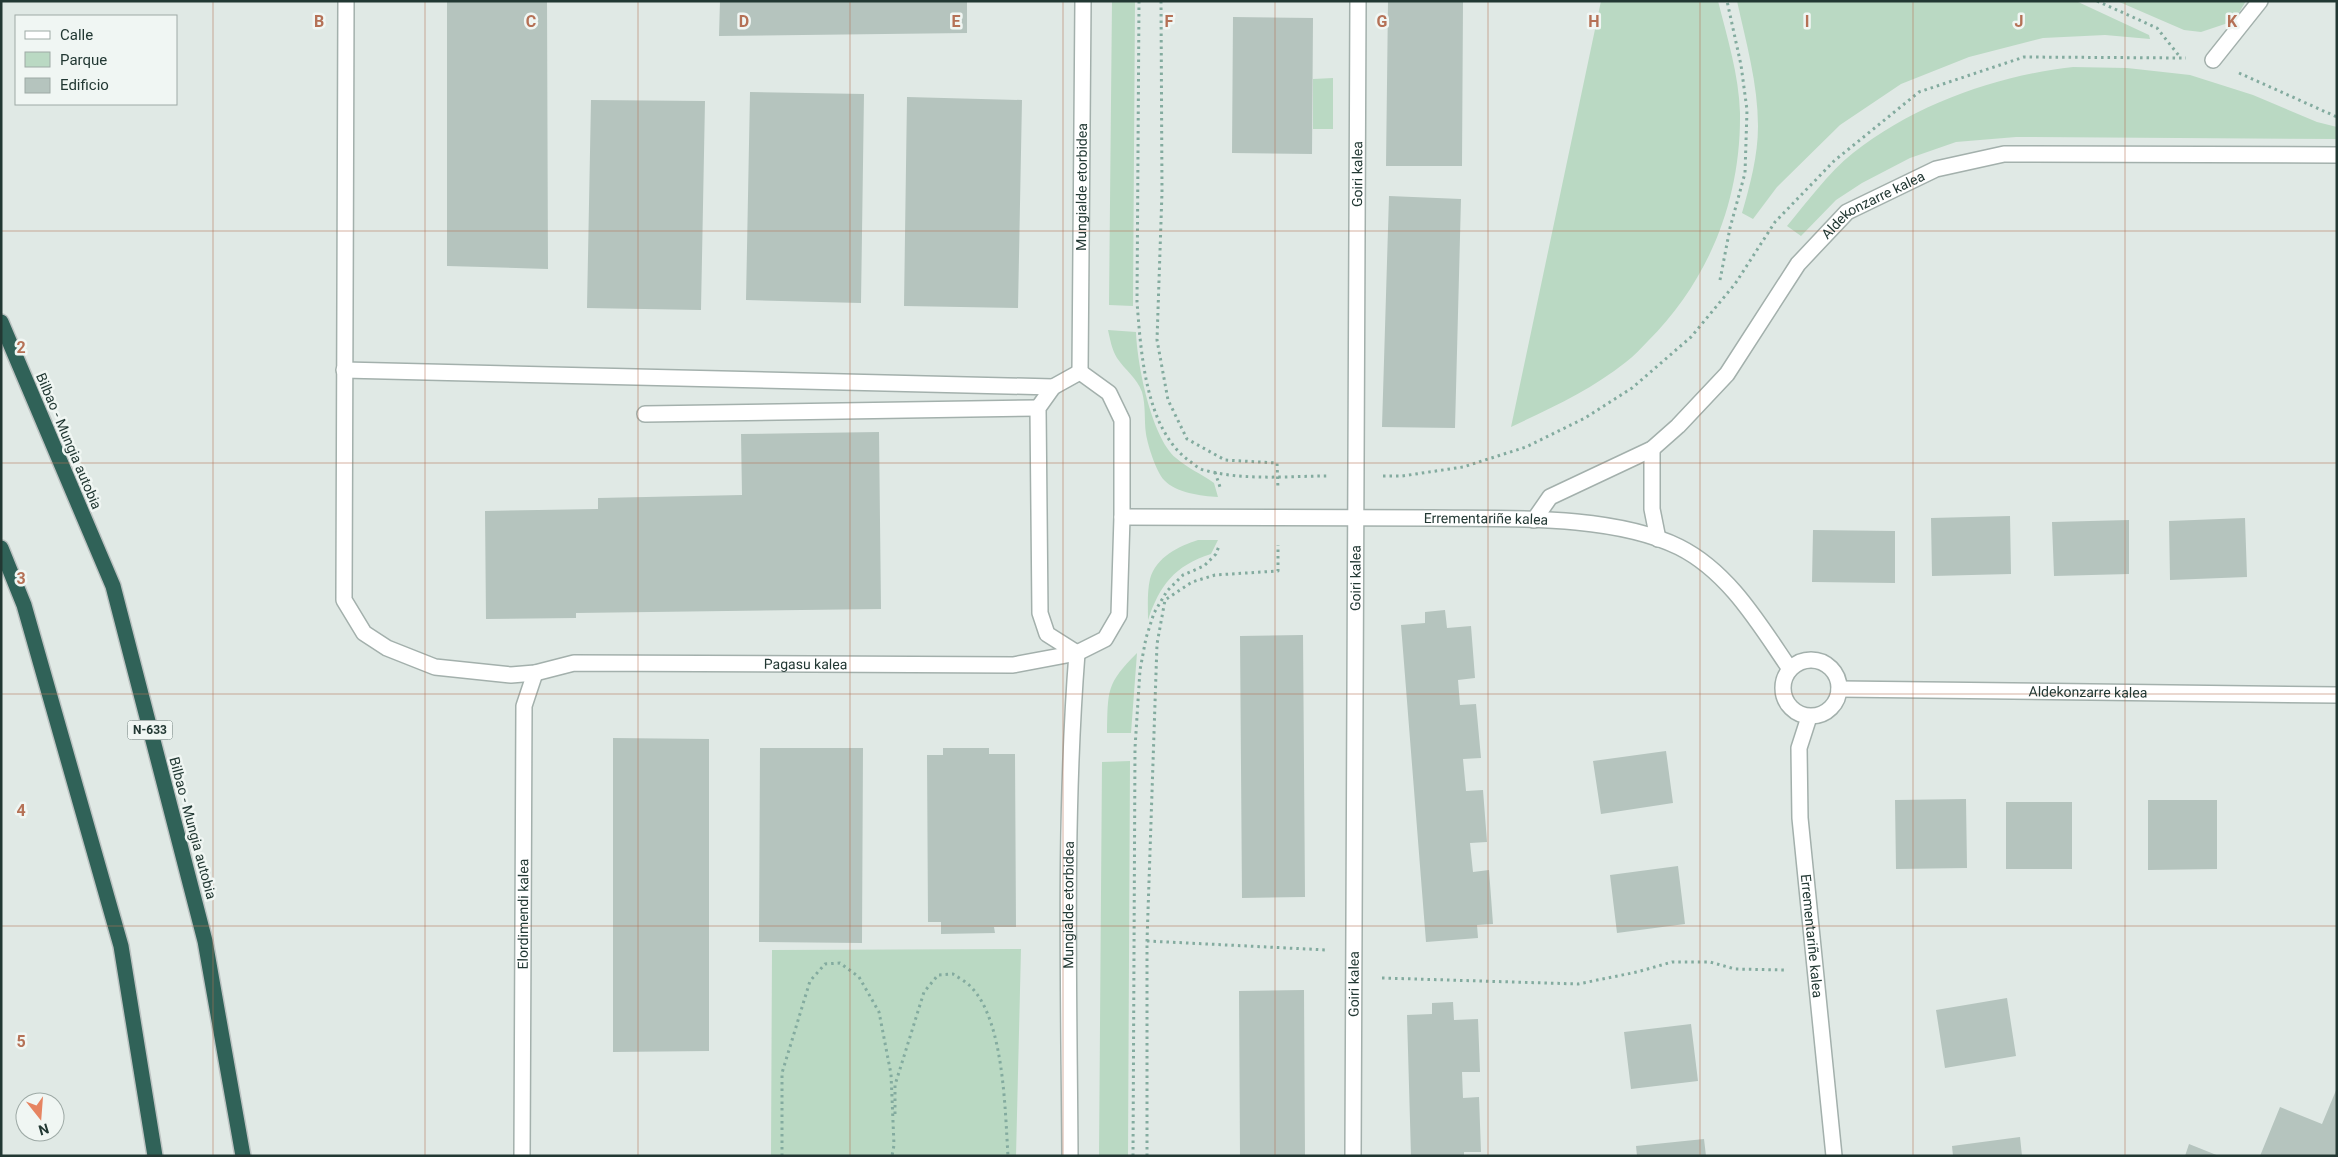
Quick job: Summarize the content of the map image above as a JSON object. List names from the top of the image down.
{
  "streets": {
    "highway": ["Bilbao - Mungia autobia", "N-633"],
    "street": [
      "Goiri kalea",
      "Mungialde etorbidea",
      "Aldekonzarre kalea",
      "Errementariñe kalea",
      "Pagasu kalea",
      "Elordimendi kalea"
    ]
  },
  "crossings": [
    ["Goiri kalea", "Errementariñe kalea"],
    ["Mungialde etorbidea", "Pagasu kalea"],
    ["Aldekonzarre kalea", "Errementariñe kalea"],
    ["Pagasu kalea", "Elordimendi kalea"]
  ],
  "legend": ["Calle", "Parque", "Edificio"],
  "north": "bottom",
  "grid": {
    "columns": [
      "B",
      "C",
      "D",
      "E",
      "F",
      "G",
      "H",
      "I",
      "J",
      "K"
    ],
    "rows": [
      "2",
      "3",
      "4",
      "5"
    ]
  }
}
